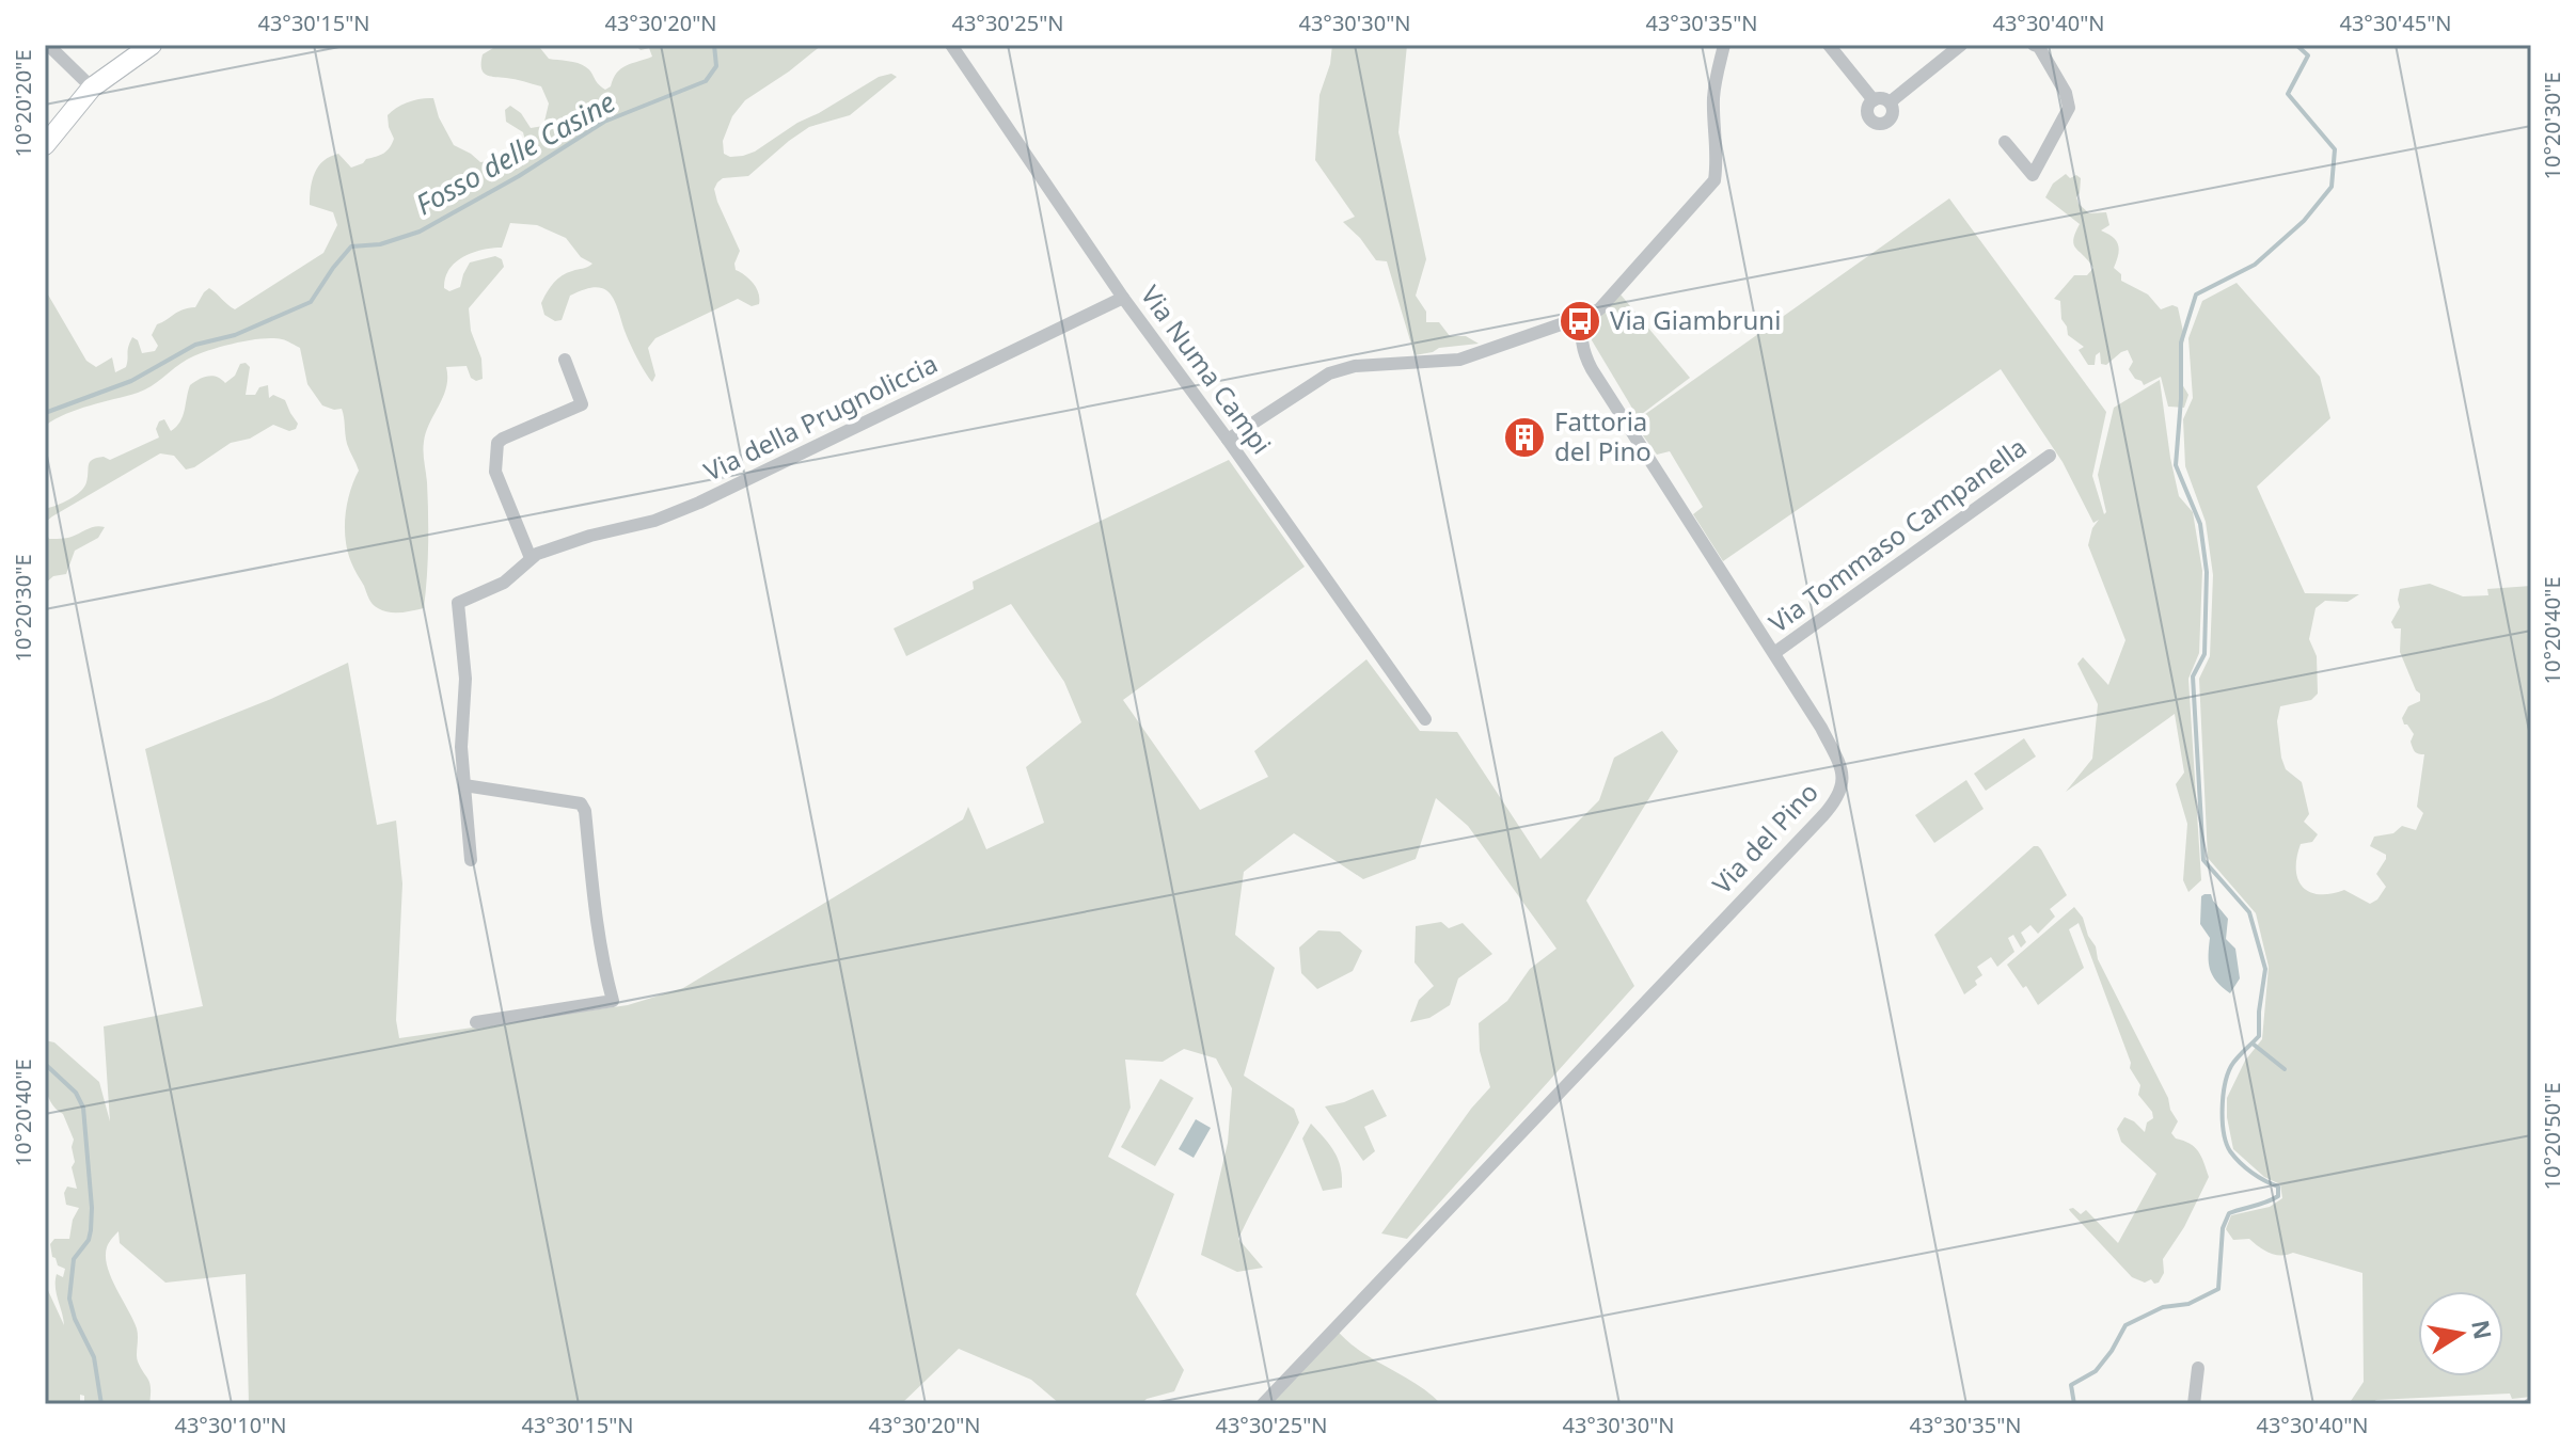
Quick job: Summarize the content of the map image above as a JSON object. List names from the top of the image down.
{
  "streets": {
    "street": [
      "Via Numa Campi",
      "Via della Prugnoliccia",
      "Via Tommaso Campanella",
      "Via del Pino"
    ]
  },
  "crossings": [
    ["Via Numa Campi", "Via della Prugnoliccia"],
    ["Via Tommaso Campanella", "Via del Pino"]
  ],
  "water": ["Fosso delle Casine"],
  "places": {
    "bus stop": ["Via Giambruni"],
    "building": ["Fattoria del Pino"]
  },
  "north": "right",
  "coordinates": [
    "43°30'15\"N",
    "43°30'20\"N",
    "43°30'25\"N",
    "43°30'30\"N",
    "43°30'35\"N",
    "43°30'40\"N",
    "43°30'45\"N",
    "10°20'20\"E",
    "10°20'30\"E",
    "10°20'40\"E",
    "10°20'50\"E",
    "43°30'10\"N"
  ]
}
